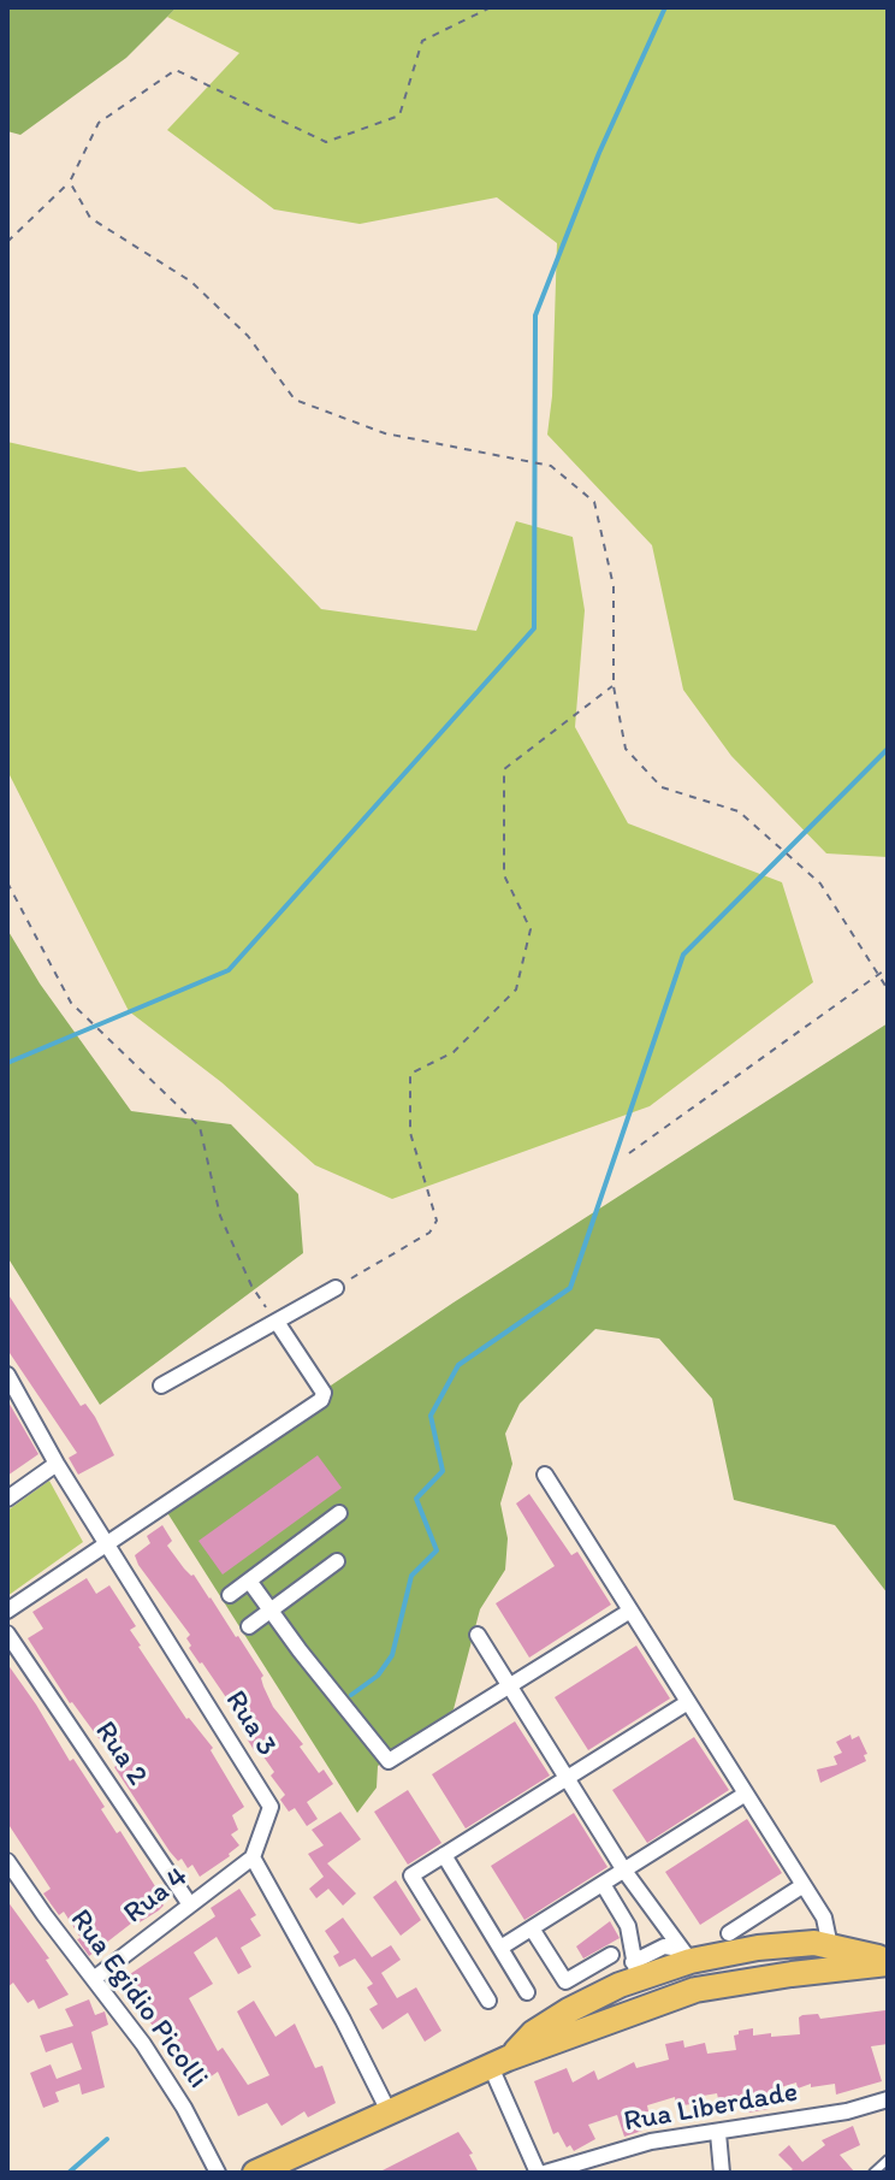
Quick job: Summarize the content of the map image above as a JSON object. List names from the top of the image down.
{
  "streets": {
    "street": [
      "Rua 3",
      "Rua 2",
      "Rua 4",
      "Rua Egidio Picolli",
      "Rua Liberdade"
    ]
  },
  "crossings": [
    ["Rua 3", "Rua 4"],
    ["Rua 2", "Rua 4"],
    ["Rua 4", "Rua Egidio Picolli"]
  ]
}
